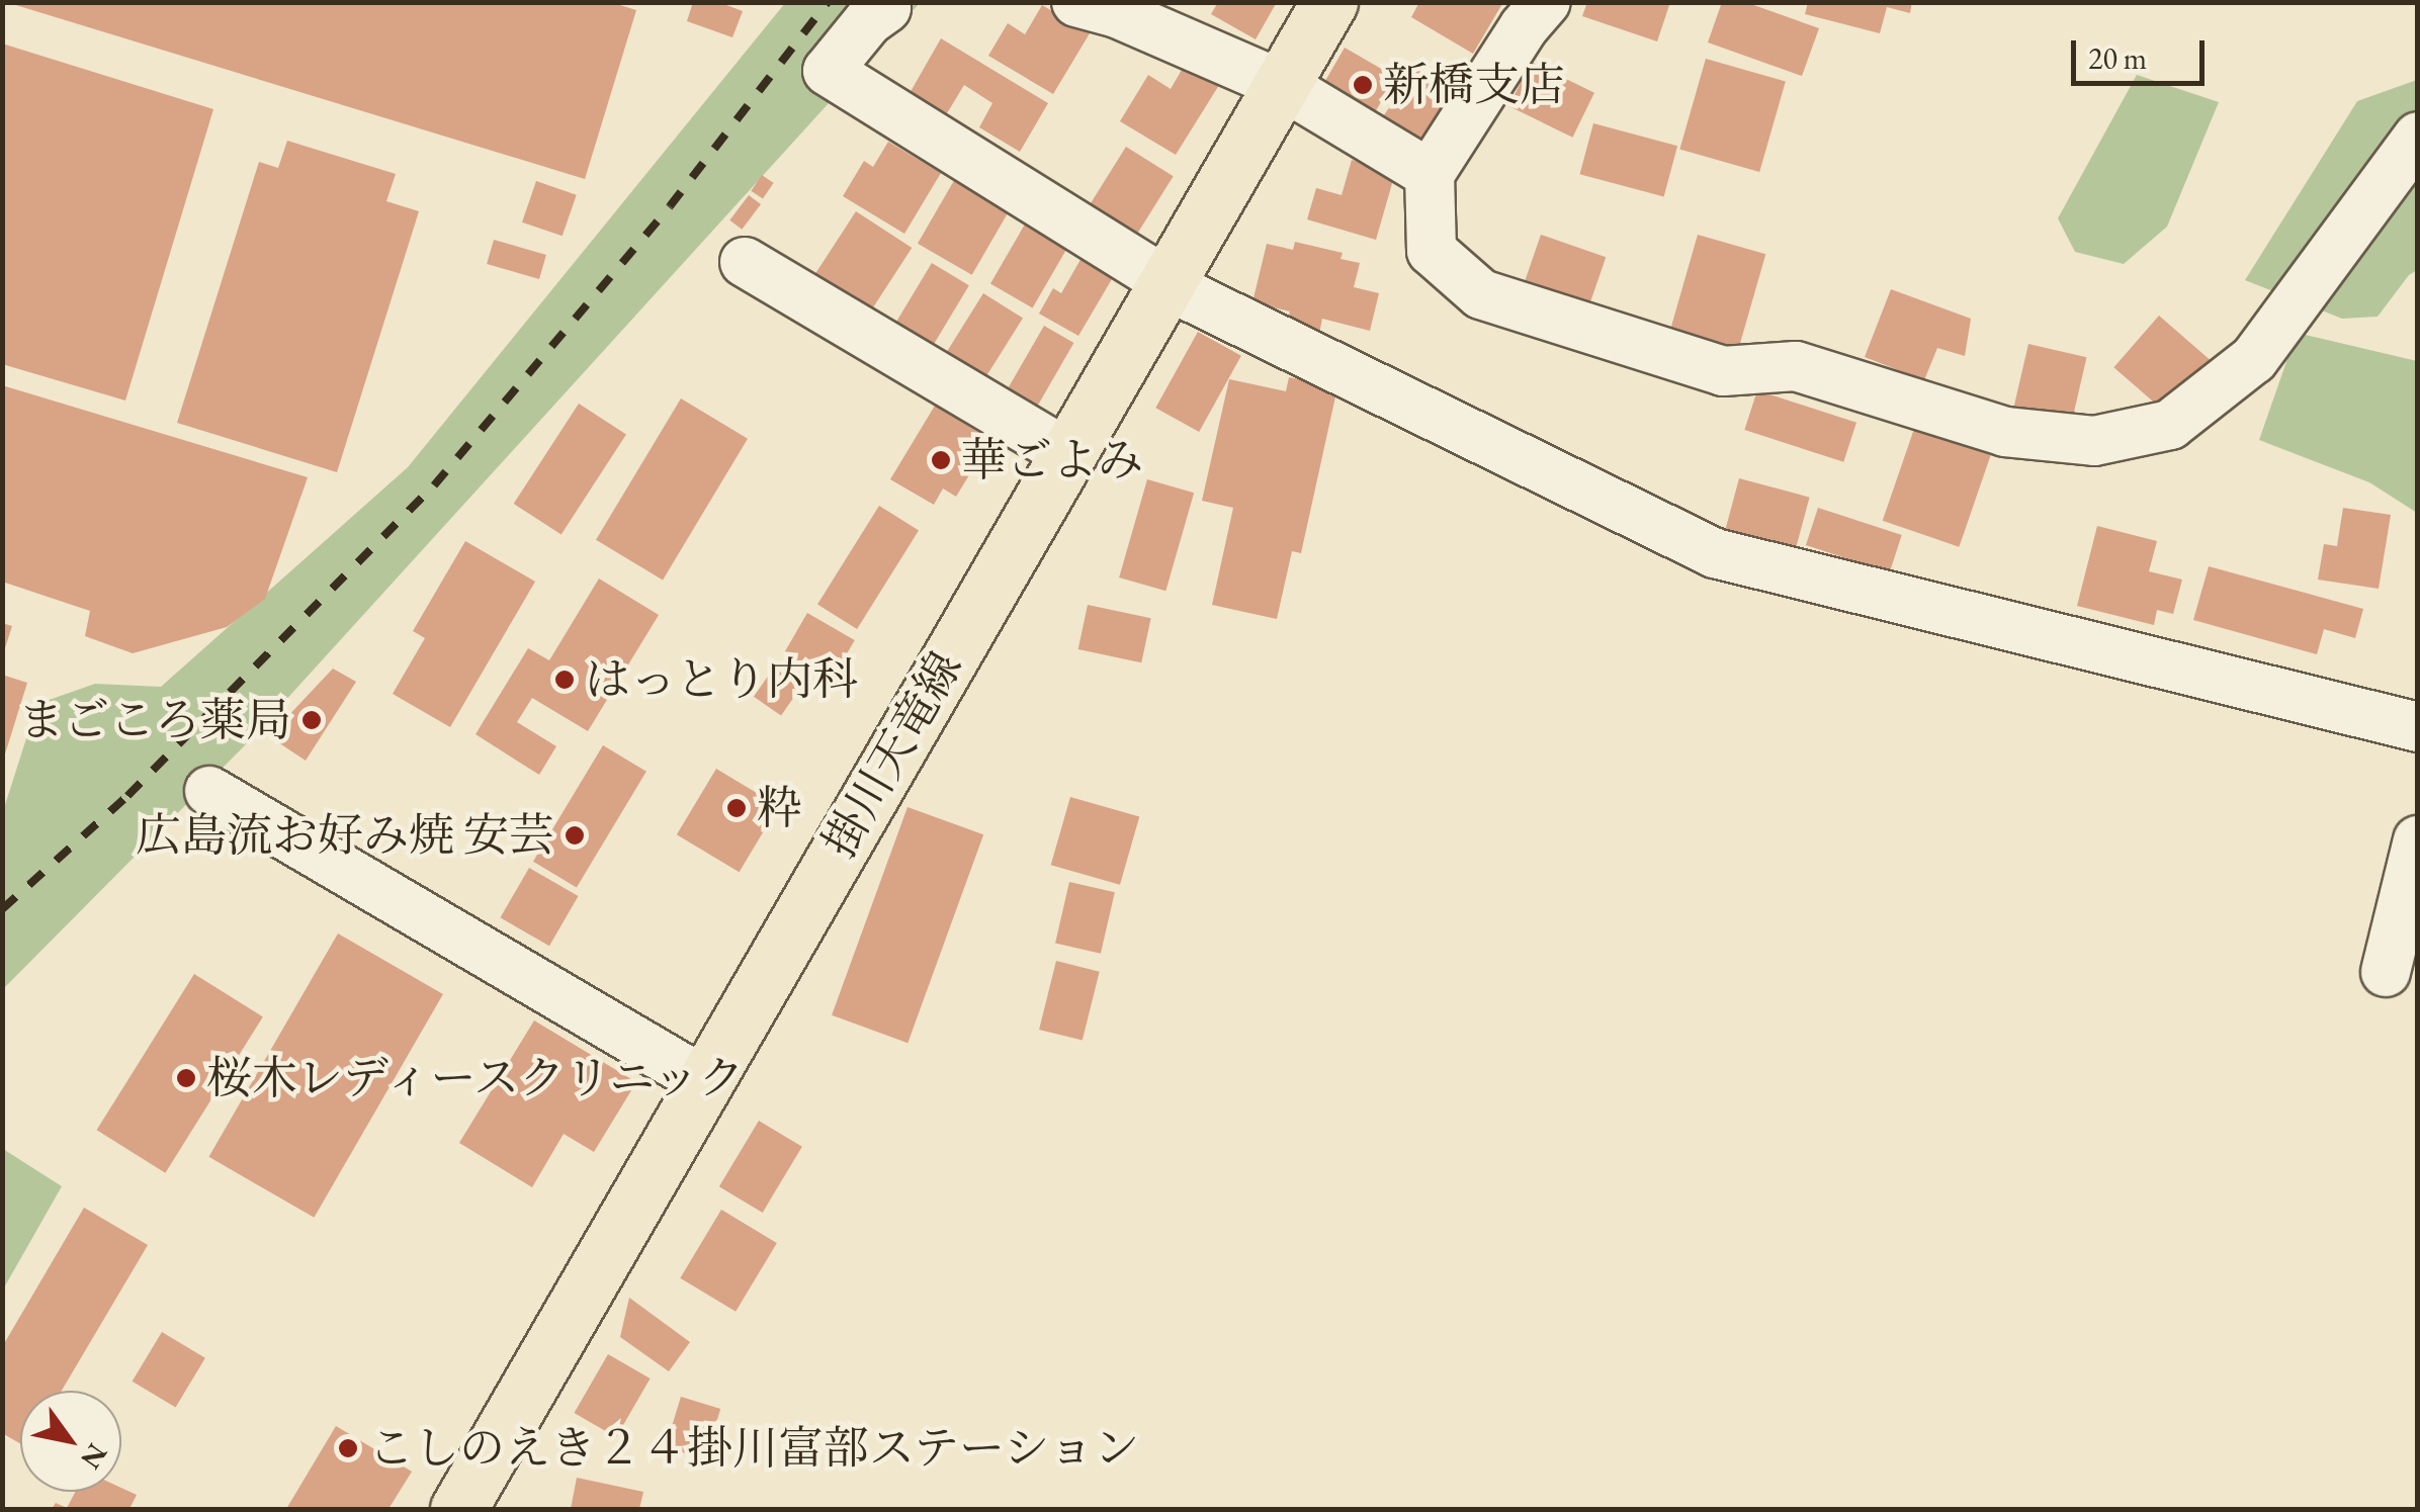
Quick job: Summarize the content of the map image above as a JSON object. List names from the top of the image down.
{
  "streets": {
    "main road": ["掛川天竜線"]
  },
  "places": [
    "新橋支店",
    "華ごよみ",
    "はっとり内科",
    "まごころ薬局",
    "粋",
    "広島流お好み焼 安芸",
    "桜木レディースクリニック",
    "こしのえき２４掛川富部ステーション"
  ],
  "scale_bar": "20 m",
  "north": "bottom right"
}
